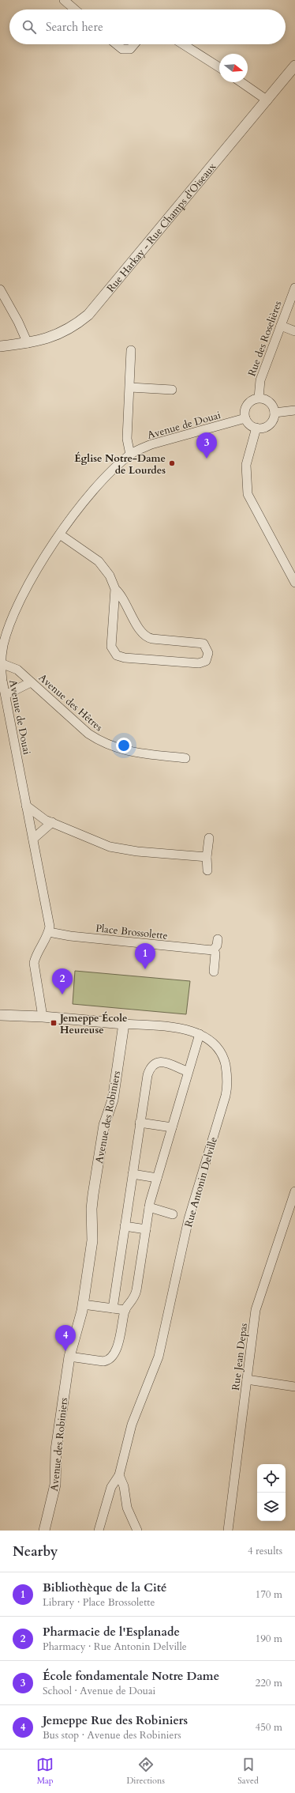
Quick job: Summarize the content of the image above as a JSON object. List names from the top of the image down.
{
  "streets": {
    "street": [
      "Rue Harkay - Rue Champs d'Oiseaux",
      "Rue des Roselières",
      "Avenue de Douai",
      "Avenue des Hêtres",
      "Place Brossolette",
      "Avenue des Robiniers",
      "Rue Antonin Delville",
      "Rue Jean Depas"
    ]
  },
  "crossings": [
    ["Rue des Roselières", "Avenue de Douai"],
    ["Avenue de Douai", "Avenue des Hêtres"],
    ["Avenue de Douai", "Place Brossolette"],
    ["Avenue des Robiniers", "Rue Antonin Delville"]
  ],
  "places": {
    "other": ["Église Notre-Dame de Lourdes"],
    "transit": ["Jemeppe École Heureuse"]
  },
  "north": "right",
  "page": {
    "search": "Search here",
    "pins": [
      "3",
      "1",
      "2",
      "4"
    ],
    "heading": ["Nearby", "4 results"],
    "list": [
      {
        "mark": "1",
        "name": "Bibliothèque de la Cité",
        "note": "Library · Place Brossolette",
        "value": "170 m"
      },
      {
        "mark": "2",
        "name": "Pharmacie de l'Esplanade",
        "note": "Pharmacy · Rue Antonin Delville",
        "value": "190 m"
      },
      {
        "mark": "3",
        "name": "École fondamentale Notre Dame",
        "note": "School · Avenue de Douai",
        "value": "220 m"
      },
      {
        "mark": "4",
        "name": "Jemeppe Rue des Robiniers",
        "note": "Bus stop · Avenue des Robiniers",
        "value": "450 m"
      }
    ],
    "nav": ["Map", "Directions", "Saved"]
  }
}
